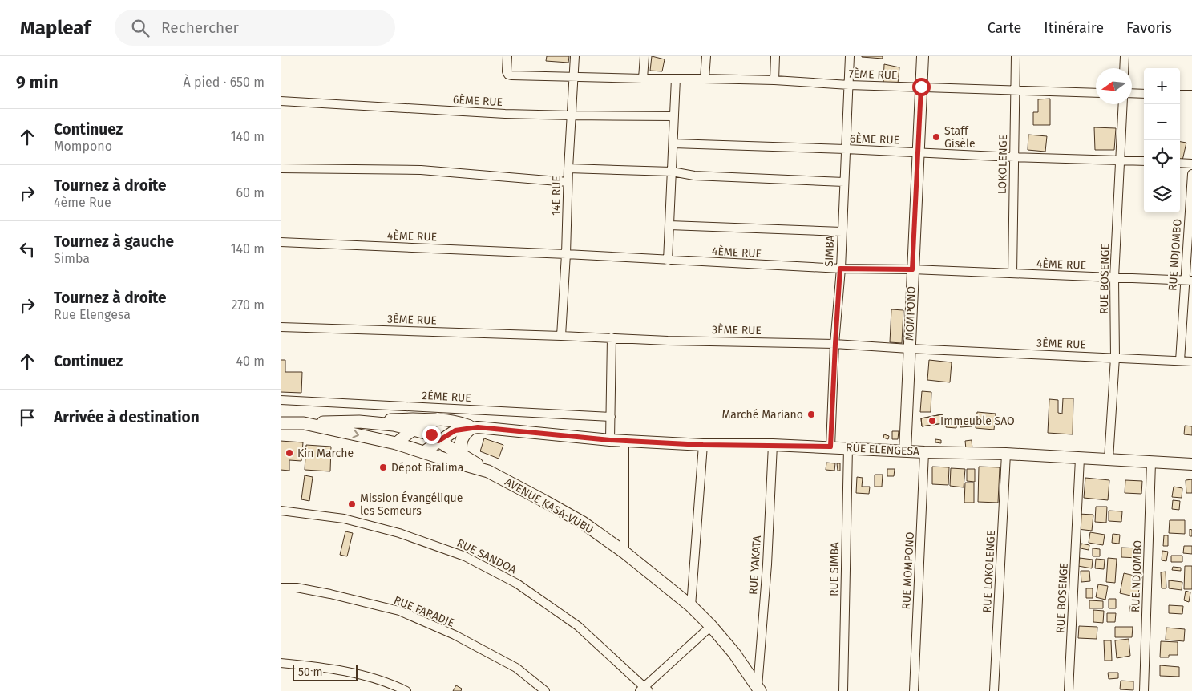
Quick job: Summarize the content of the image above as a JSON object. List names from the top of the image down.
{
  "streets": {
    "main road": ["AVENUE KASA-VUBU"],
    "street": [
      "7ÈME RUE",
      "6ÈME RUE",
      "LOKOLENGE",
      "14E RUE",
      "4ÈME RUE",
      "SIMBA",
      "RUE NDJOMBO",
      "RUE BOSENGE",
      "MOMPONO",
      "3ÈME RUE",
      "2ÈME RUE",
      "RUE ELENGESA",
      "RUE SANDOA",
      "RUE YAKATA",
      "RUE SIMBA",
      "RUE MOMPONO",
      "RUE LOKOLENGE",
      "RUE FARADJE"
    ]
  },
  "crossings": [
    ["7ÈME RUE", "LOKOLENGE"],
    ["7ÈME RUE", "14E RUE"],
    ["7ÈME RUE", "SIMBA"],
    ["7ÈME RUE", "MOMPONO"],
    ["6ÈME RUE", "LOKOLENGE"],
    ["6ÈME RUE", "14E RUE"],
    ["6ÈME RUE", "SIMBA"],
    ["6ÈME RUE", "RUE BOSENGE"],
    ["6ÈME RUE", "MOMPONO"],
    ["LOKOLENGE", "4ÈME RUE"],
    ["14E RUE", "4ÈME RUE"],
    ["14E RUE", "3ÈME RUE"],
    ["4ÈME RUE", "SIMBA"],
    ["4ÈME RUE", "RUE NDJOMBO"],
    ["4ÈME RUE", "RUE BOSENGE"],
    ["4ÈME RUE", "MOMPONO"],
    ["SIMBA", "3ÈME RUE"],
    ["SIMBA", "RUE ELENGESA"],
    ["RUE NDJOMBO", "3ÈME RUE"],
    ["RUE NDJOMBO", "RUE ELENGESA"],
    ["RUE BOSENGE", "3ÈME RUE"],
    ["RUE BOSENGE", "RUE ELENGESA"],
    ["MOMPONO", "3ÈME RUE"],
    ["MOMPONO", "RUE ELENGESA"],
    ["RUE ELENGESA", "RUE YAKATA"],
    ["RUE ELENGESA", "RUE SIMBA"],
    ["RUE ELENGESA", "RUE MOMPONO"],
    ["RUE ELENGESA", "RUE LOKOLENGE"],
    ["AVENUE KASA-VUBU", "RUE YAKATA"]
  ],
  "places": [
    "Staff Gisèle",
    "Marché Mariano",
    "Immeuble SAO",
    "Kin Marche",
    "Dépot Bralima",
    "Mission Évangélique les Semeurs"
  ],
  "scale_bar": "50 m",
  "north": "left",
  "page": {
    "header": "Mapleaf",
    "search": "Rechercher",
    "nav": ["Carte", "Itinéraire", "Favoris"],
    "heading": ["9 min", "À pied · 650 m"],
    "map_buttons": ["+", "−"],
    "list": [
      ["Continuez", "Mompono", "140 m"],
      ["Tournez à droite", "4ème Rue", "60 m"],
      ["Tournez à gauche", "Simba", "140 m"],
      ["Tournez à droite", "Rue Elengesa", "270 m"],
      ["Continuez", "40 m"],
      "Arrivée à destination"
    ],
    "scale": "50 m"
  }
}
